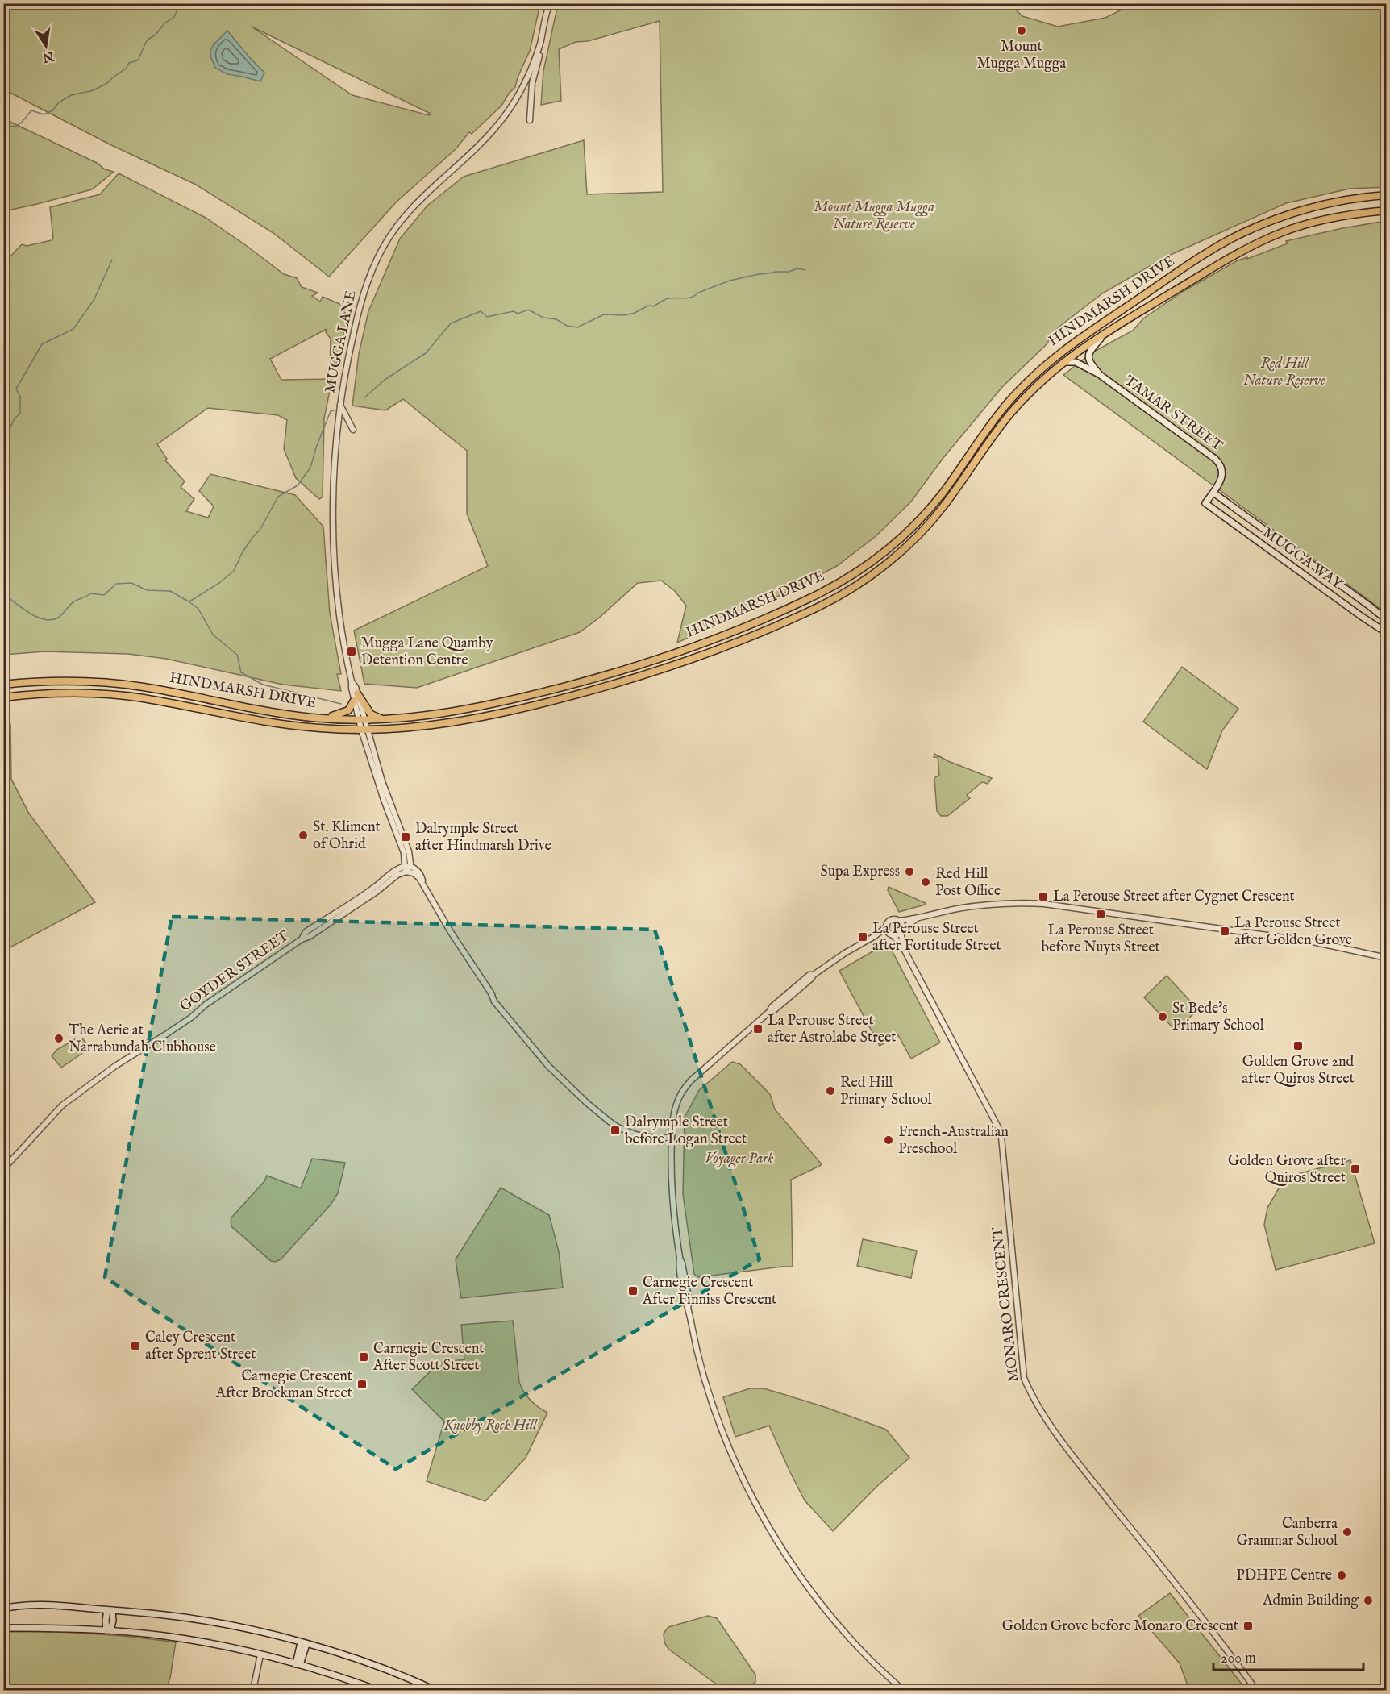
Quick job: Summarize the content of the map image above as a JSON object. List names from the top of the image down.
{
  "streets": {
    "main road": ["HINDMARSH DRIVE", "TAMAR STREET", "MUGGA WAY"],
    "street": ["MUGGA LANE", "GOYDER STREET", "MONARO CRESCENT"]
  },
  "crossings": [
    ["HINDMARSH DRIVE", "MUGGA LANE"],
    ["HINDMARSH DRIVE", "TAMAR STREET"],
    ["TAMAR STREET", "MUGGA WAY"]
  ],
  "parks": [
    "Mount Mugga Mugga Nature Reserve",
    "Red Hill Nature Reserve",
    "Voyager Park",
    "Knobby Rock Hill"
  ],
  "places": {
    "other": [
      "Mount Mugga Mugga",
      "St. Kliment of Ohrid",
      "Supa Express",
      "Red Hill Post Office",
      "St Bede's Primary School",
      "The Aerie at Narrabundah Clubhouse",
      "Red Hill Primary School",
      "French-Australian Preschool",
      "Canberra Grammar School",
      "PDHPE Centre",
      "Admin Building"
    ],
    "transit": [
      "Mugga Lane Quamby Detention Centre",
      "Dalrymple Street after Hindmarsh Drive",
      "La Perouse Street after Cygnet Crescent",
      "La Perouse Street before Nuyts Street",
      "La Perouse Street after Golden Grove",
      "La Perouse Street after Fortitude Street",
      "La Perouse Street after Astrolabe Street",
      "Golden Grove 2nd after Quiros Street",
      "Dalrymple Street before Logan Street",
      "Golden Grove after Quiros Street",
      "Carnegie Crescent After Finniss Crescent",
      "Caley Crescent after Sprent Street",
      "Carnegie Crescent After Scott Street",
      "Carnegie Crescent After Brockman Street",
      "Golden Grove before Monaro Crescent"
    ]
  },
  "scale_bar": "200 m",
  "north": "bottom"
}
